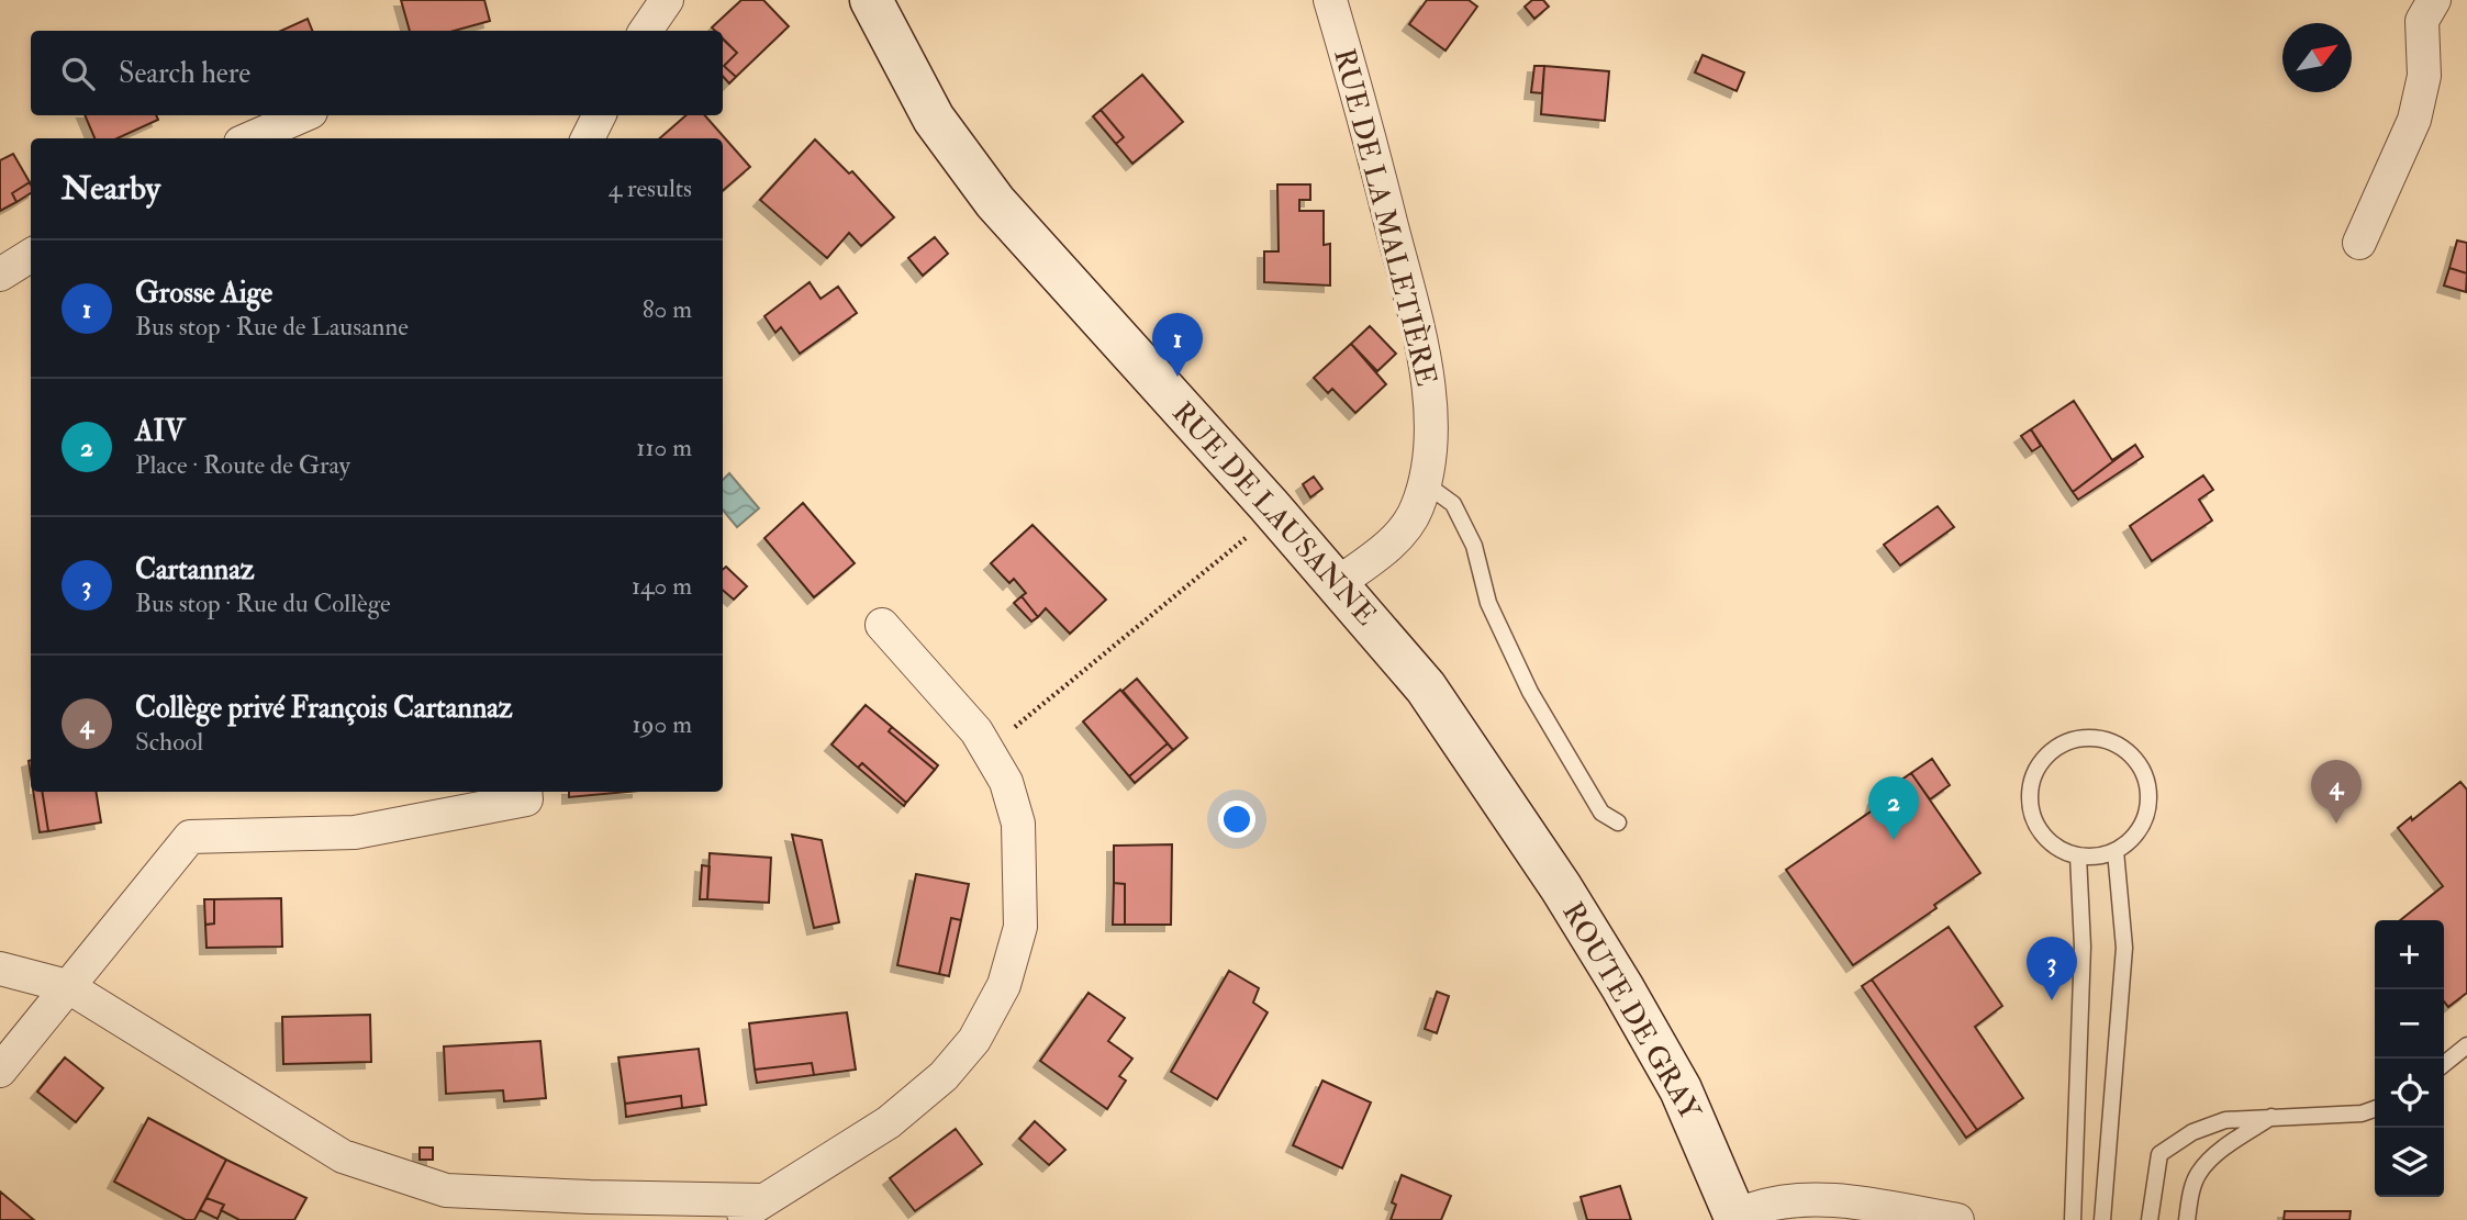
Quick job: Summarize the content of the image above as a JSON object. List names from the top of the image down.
{
  "streets": {
    "main road": ["RUE DE LAUSANNE", "ROUTE DE GRAY"],
    "street": ["RUE DE LA MALETIÈRE"]
  },
  "crossings": [
    ["RUE DE LA MALETIÈRE", "RUE DE LAUSANNE"],
    ["RUE DE LAUSANNE", "ROUTE DE GRAY"]
  ],
  "north": "top right",
  "page": {
    "search": "Search here",
    "heading": ["Nearby", "4 results"],
    "list": [
      {
        "mark": "1",
        "name": "Grosse Aige",
        "note": "Bus stop · Rue de Lausanne",
        "value": "80 m"
      },
      {
        "mark": "2",
        "name": "AIV",
        "note": "Place · Route de Gray",
        "value": "110 m"
      },
      {
        "mark": "3",
        "name": "Cartannaz",
        "note": "Bus stop · Rue du Collège",
        "value": "140 m"
      },
      {
        "mark": "4",
        "name": "Collège privé François Cartannaz",
        "note": "School",
        "value": "190 m"
      }
    ],
    "pins": [
      "1",
      "4",
      "2",
      "3"
    ],
    "map_buttons": ["+", "−"]
  }
}
